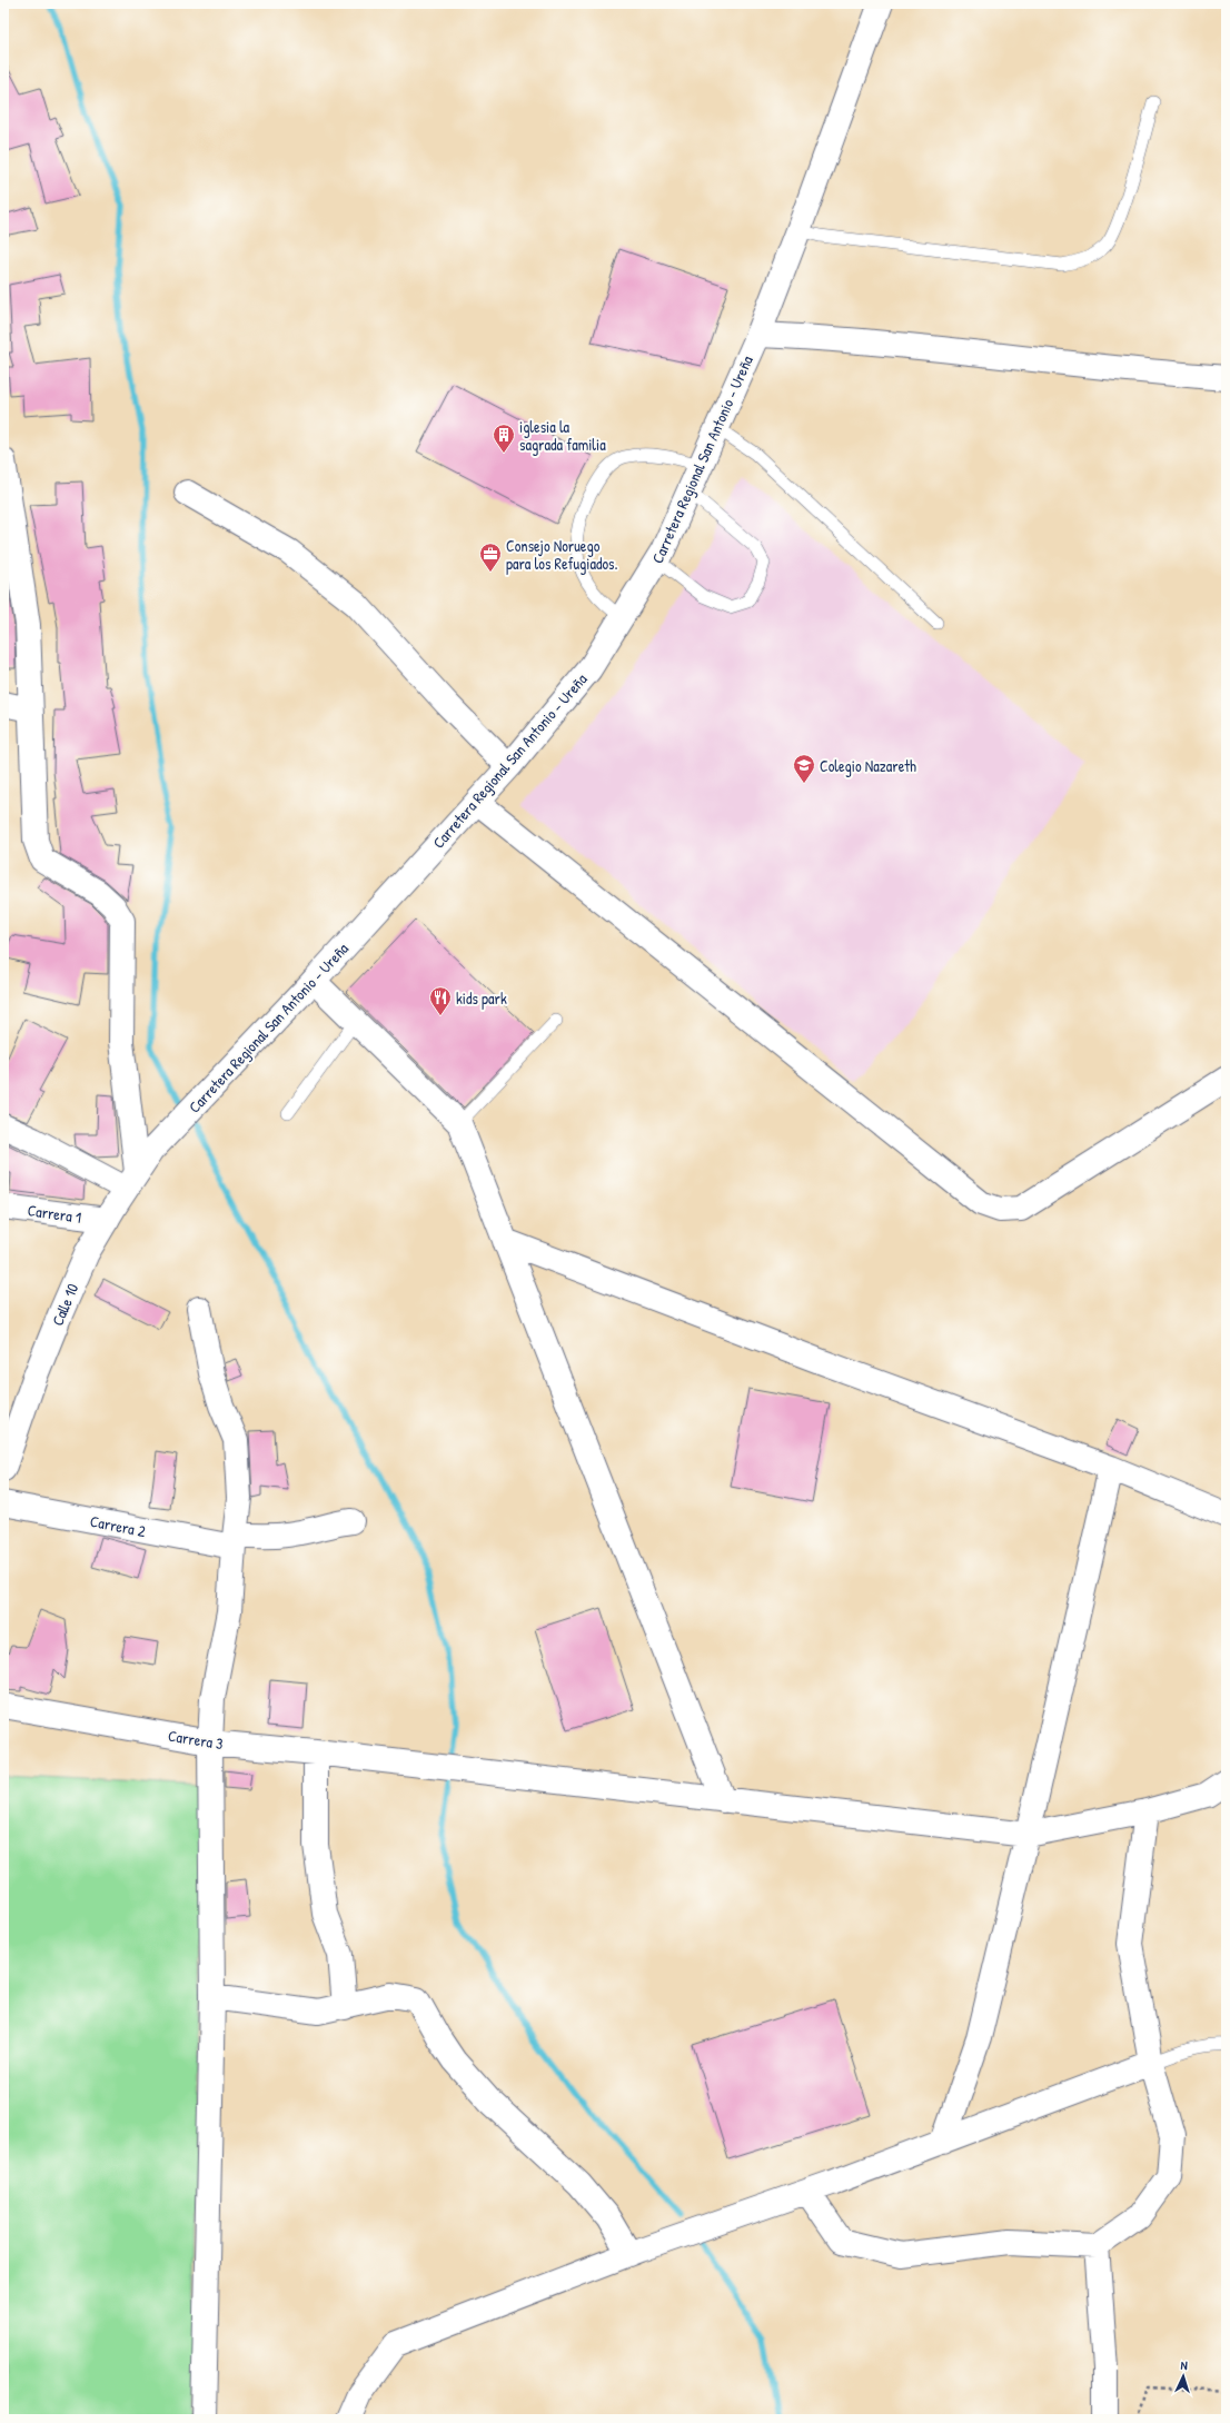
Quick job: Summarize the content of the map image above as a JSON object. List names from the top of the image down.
{
  "streets": {
    "street": [
      "Carretera Regional San Antonio - Ureña",
      "Carrera 1",
      "Calle 10",
      "Carrera 2",
      "Carrera 3"
    ]
  },
  "crossings": [
    ["Carretera Regional San Antonio - Ureña", "Calle 10"],
    ["Carrera 1", "Calle 10"]
  ],
  "places": {
    "building": ["iglesia la sagrada familia"],
    "office": ["Consejo Noruego para los Refugiados."],
    "school or university": ["Colegio Nazareth"],
    "restaurant": ["kids park"]
  },
  "north": "top"
}
